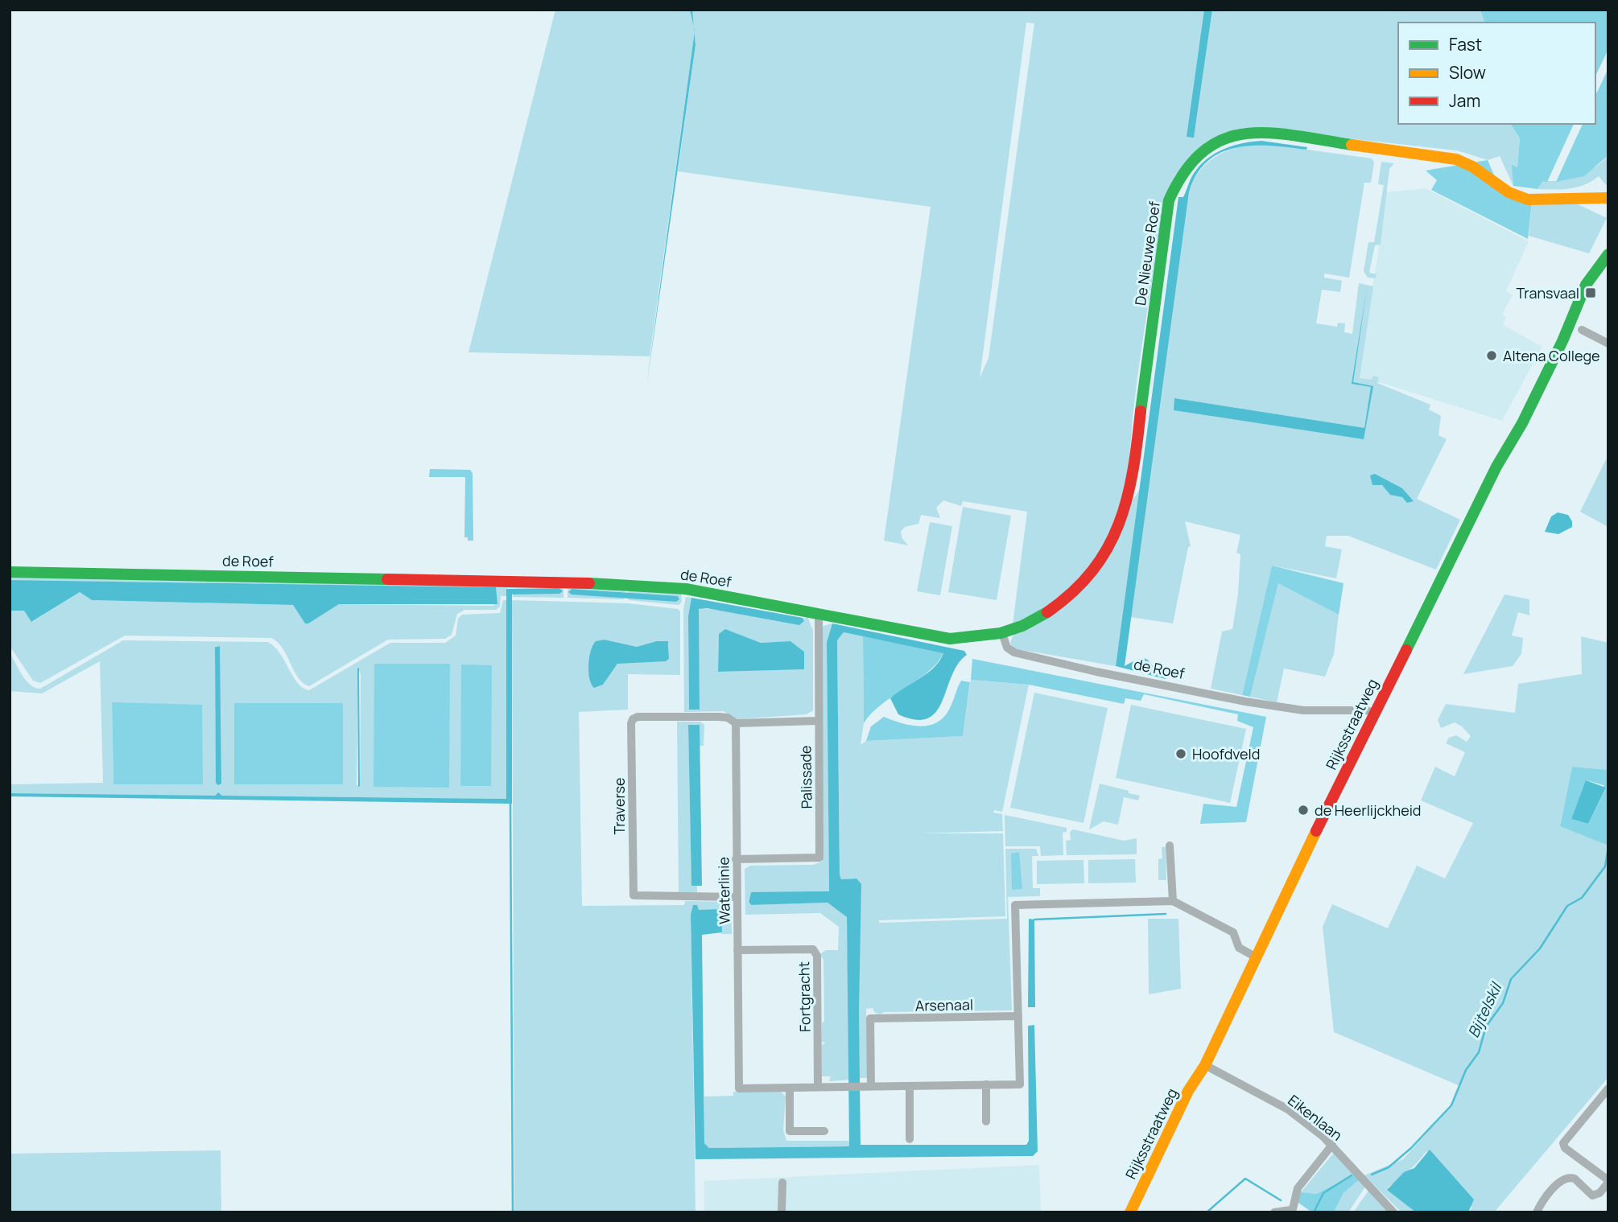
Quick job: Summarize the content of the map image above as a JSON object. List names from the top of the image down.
{
  "streets": {
    "street": [
      "De Nieuwe Roef",
      "de Roef",
      "Rijksstraatweg",
      "Palissade",
      "Traverse",
      "Waterlinie",
      "Fortgracht",
      "Arsenaal",
      "Eikenlaan"
    ]
  },
  "crossings": [
    ["De Nieuwe Roef", "de Roef"],
    ["de Roef", "Rijksstraatweg"],
    ["de Roef", "Palissade"],
    ["Rijksstraatweg", "Waterlinie"],
    ["Rijksstraatweg", "Eikenlaan"],
    ["Palissade", "Waterlinie"],
    ["Traverse", "Waterlinie"],
    ["Waterlinie", "Fortgracht"],
    ["Waterlinie", "Arsenaal"]
  ],
  "water": ["Bijtelskil"],
  "places": {
    "transit": ["Transvaal"],
    "other": ["Altena College", "Hoofdveld", "de Heerlijckheid"]
  },
  "legend": ["Fast", "Slow", "Jam"]
}
